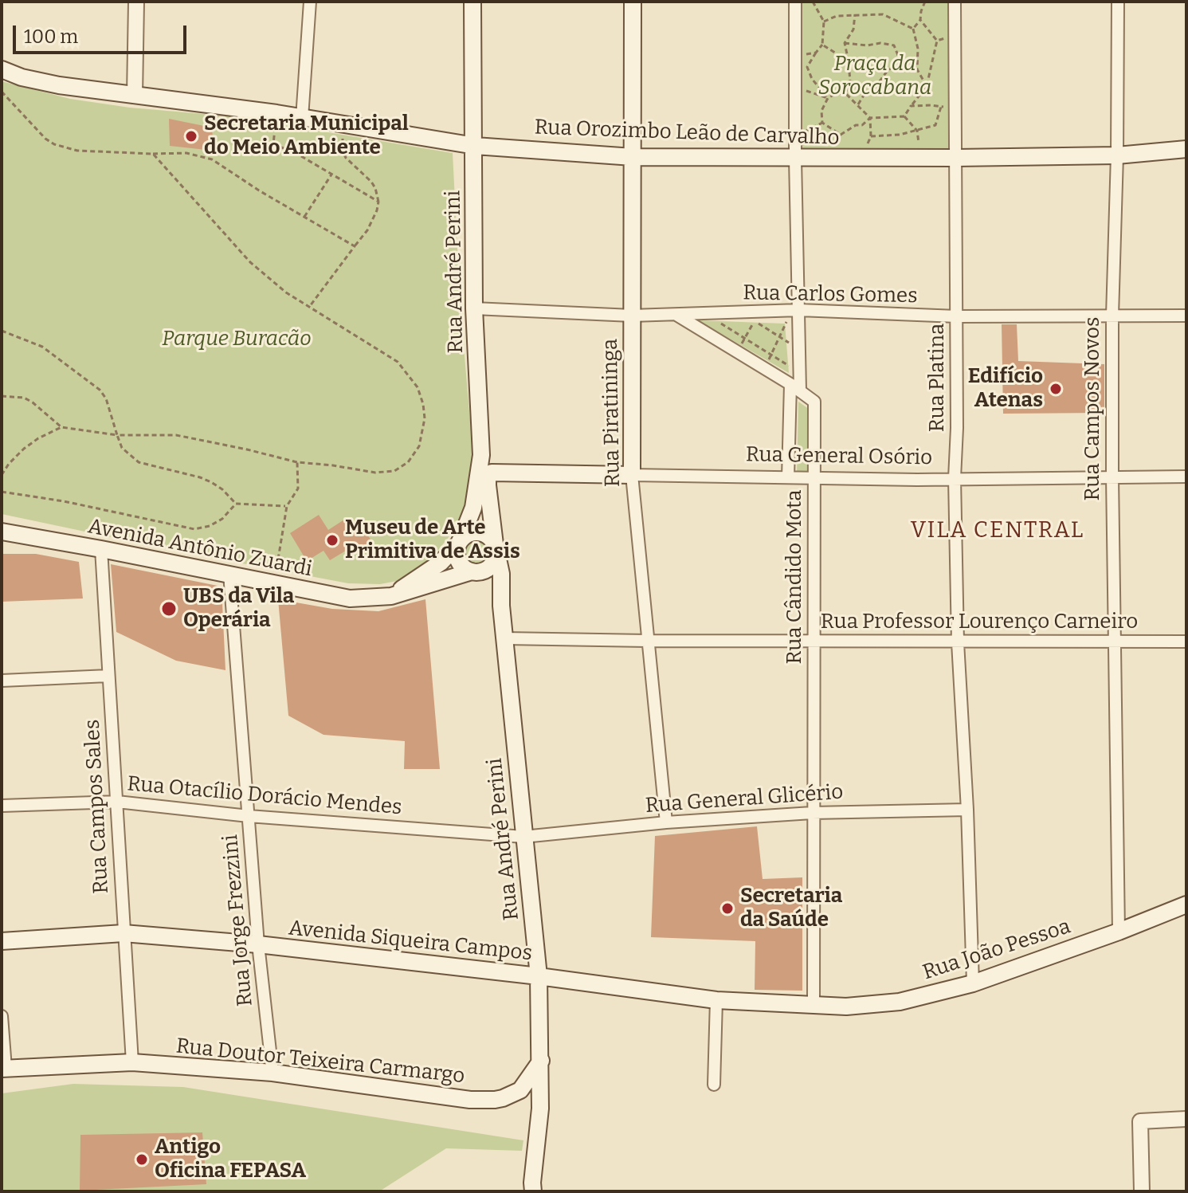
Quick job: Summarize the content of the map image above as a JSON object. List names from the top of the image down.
{
  "streets": {
    "main road": [
      "Rua Orozimbo Leão de Carvalho",
      "Rua André Perini",
      "Rua Piratininga",
      "Rua General Osório",
      "Avenida Antônio Zuardi",
      "Avenida Siqueira Campos",
      "Rua João Pessoa",
      "Rua Doutor Teixeira Carmargo"
    ],
    "street": [
      "Rua Carlos Gomes",
      "Rua Platina",
      "Rua Campos Novos",
      "Rua Cândido Mota",
      "Rua Professor Lourenço Carneiro",
      "Rua Otacílio Dorácio Mendes",
      "Rua General Glicério",
      "Rua Campos Sales",
      "Rua Jorge Frezzini"
    ]
  },
  "crossings": [
    ["Rua Orozimbo Leão de Carvalho", "Rua André Perini"],
    ["Rua Orozimbo Leão de Carvalho", "Rua Platina"],
    ["Rua Orozimbo Leão de Carvalho", "Rua Campos Novos"],
    ["Rua Orozimbo Leão de Carvalho", "Rua Piratininga"],
    ["Rua Orozimbo Leão de Carvalho", "Rua Cândido Mota"],
    ["Rua André Perini", "Rua Carlos Gomes"],
    ["Rua André Perini", "Rua General Osório"],
    ["Rua André Perini", "Avenida Antônio Zuardi"],
    ["Rua André Perini", "Rua Professor Lourenço Carneiro"],
    ["Rua André Perini", "Rua Otacílio Dorácio Mendes"],
    ["Rua André Perini", "Rua General Glicério"],
    ["Rua André Perini", "Avenida Siqueira Campos"],
    ["Rua André Perini", "Rua Doutor Teixeira Carmargo"],
    ["Rua Carlos Gomes", "Rua Platina"],
    ["Rua Carlos Gomes", "Rua Campos Novos"],
    ["Rua Carlos Gomes", "Rua Piratininga"],
    ["Rua Carlos Gomes", "Rua Cândido Mota"],
    ["Rua Platina", "Rua General Osório"],
    ["Rua Platina", "Rua Professor Lourenço Carneiro"],
    ["Rua Platina", "Rua General Glicério"],
    ["Rua Platina", "Rua João Pessoa"],
    ["Rua Campos Novos", "Rua General Osório"],
    ["Rua Campos Novos", "Rua Professor Lourenço Carneiro"],
    ["Rua Campos Novos", "Rua João Pessoa"],
    ["Rua Piratininga", "Rua General Osório"],
    ["Rua Piratininga", "Rua Professor Lourenço Carneiro"],
    ["Rua Piratininga", "Rua General Glicério"],
    ["Rua General Osório", "Rua Cândido Mota"],
    ["Avenida Antônio Zuardi", "Rua Campos Sales"],
    ["Avenida Antônio Zuardi", "Rua Jorge Frezzini"],
    ["Rua Cândido Mota", "Rua Professor Lourenço Carneiro"],
    ["Rua Cândido Mota", "Rua General Glicério"],
    ["Rua Cândido Mota", "Avenida Siqueira Campos"],
    ["Rua Cândido Mota", "Rua João Pessoa"],
    ["Rua Otacílio Dorácio Mendes", "Rua General Glicério"],
    ["Rua Otacílio Dorácio Mendes", "Rua Campos Sales"],
    ["Rua Otacílio Dorácio Mendes", "Rua Jorge Frezzini"],
    ["Rua Campos Sales", "Avenida Siqueira Campos"],
    ["Rua Campos Sales", "Rua Doutor Teixeira Carmargo"],
    ["Rua Jorge Frezzini", "Avenida Siqueira Campos"],
    ["Rua Jorge Frezzini", "Rua Doutor Teixeira Carmargo"],
    ["Avenida Siqueira Campos", "Rua João Pessoa"]
  ],
  "districts": ["VILA CENTRAL"],
  "parks": ["Praça da Sorocabana", "Parque Buracão"],
  "places": [
    "Secretaria Municipal do Meio Ambiente",
    "Edifício Atenas",
    "Museu de Arte Primitiva de Assis",
    "UBS da Vila Operária",
    "Secretaria da Saúde",
    "Antigo Oficina FEPASA"
  ],
  "scale_bar": "100 m"
}
